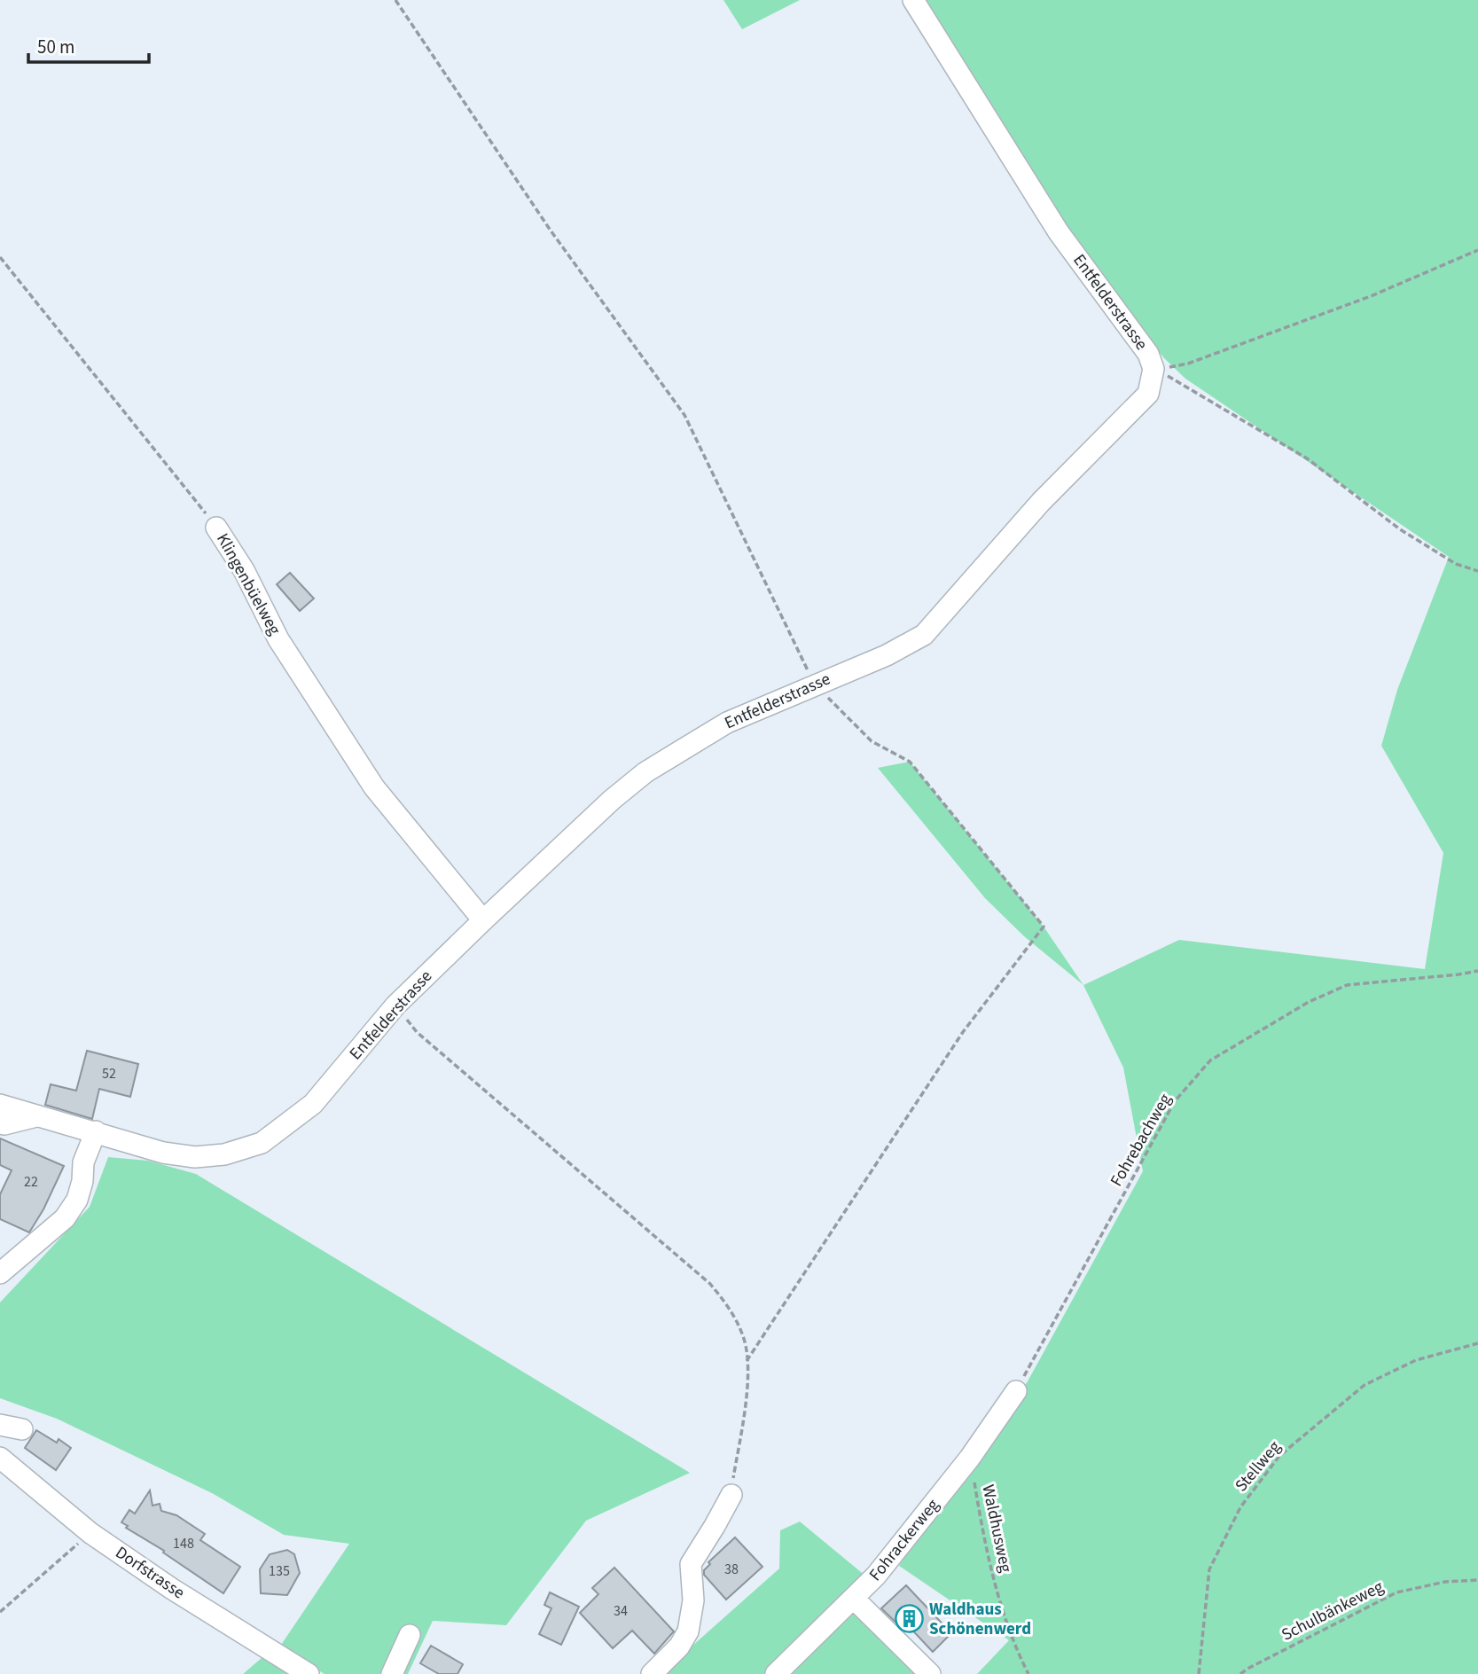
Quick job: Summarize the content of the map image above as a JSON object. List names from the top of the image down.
{
  "streets": {
    "street": [
      "Entfelderstrasse",
      "Klingenbüelweg",
      "Fohrackerweg",
      "Dorfstrasse"
    ],
    "path": [
      "Fohrebachweg",
      "Stellweg",
      "Waldhusweg",
      "Schulbänkeweg"
    ]
  },
  "crossings": [
    ["Entfelderstrasse", "Klingenbüelweg"],
    ["Fohrebachweg", "Fohrackerweg"],
    ["Waldhusweg", "Fohrackerweg"]
  ],
  "places": {
    "building": ["Waldhaus Schönenwerd"]
  },
  "house_numbers": [
    "52",
    "22",
    "148",
    "38",
    "135",
    "34"
  ],
  "scale_bar": "50 m"
}
